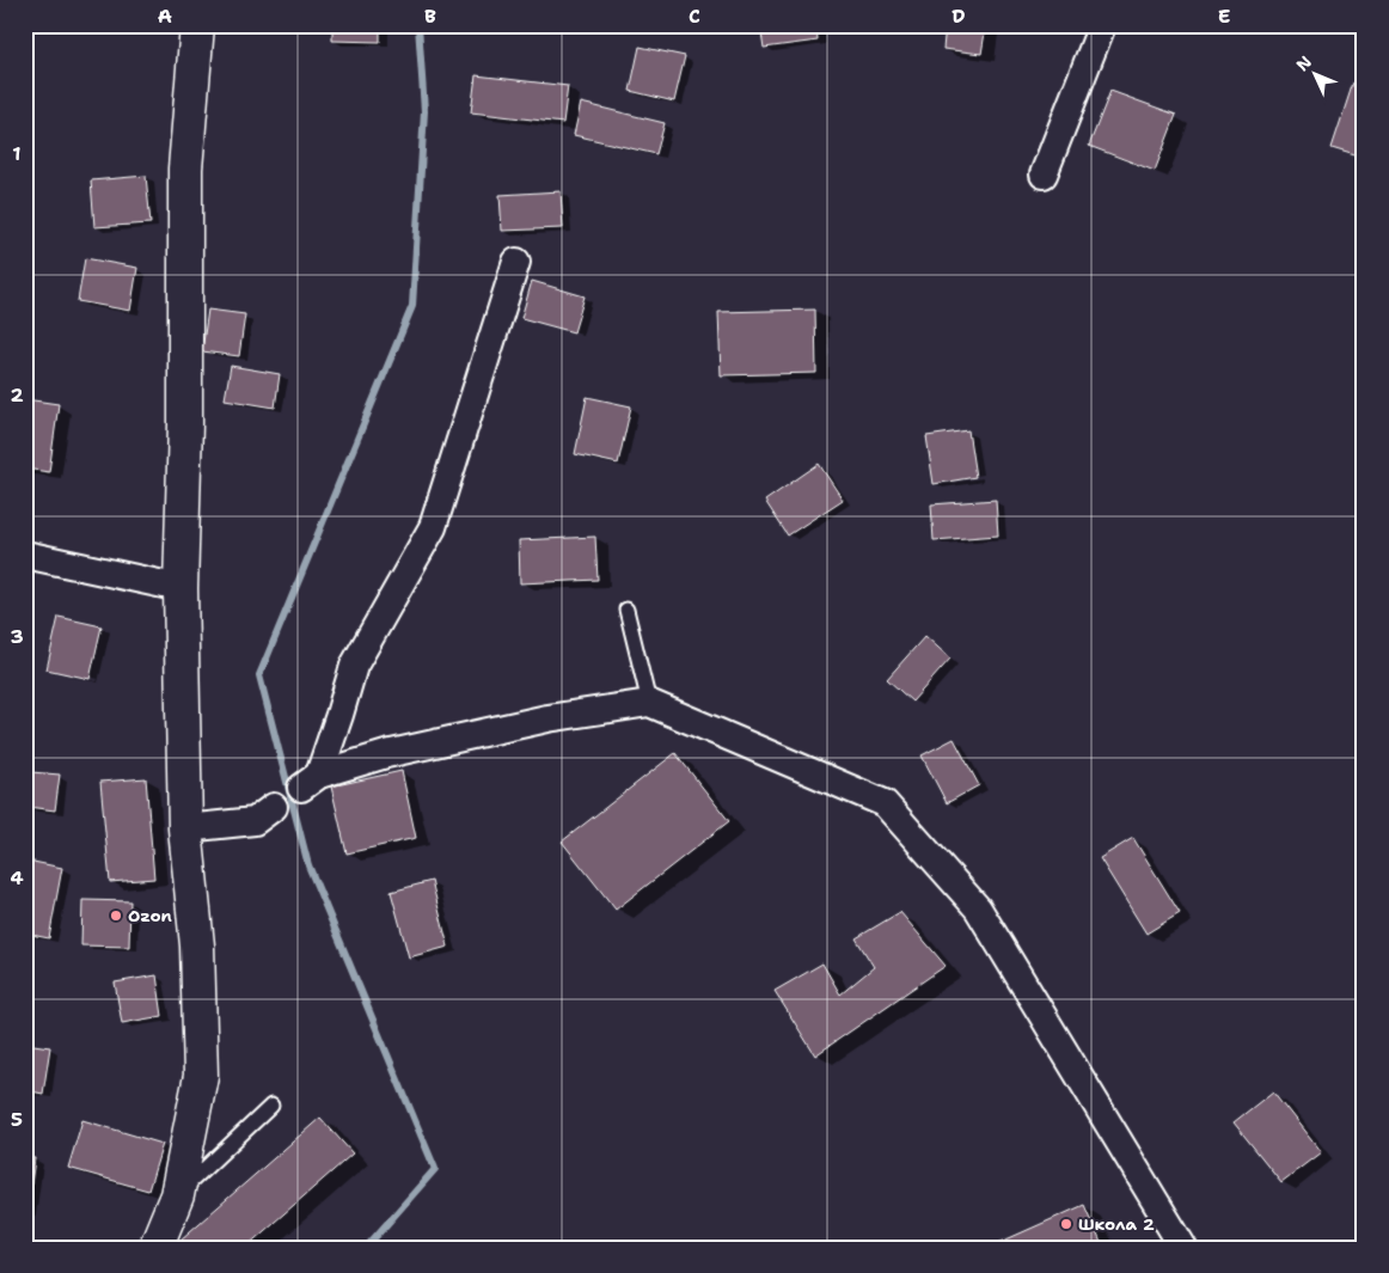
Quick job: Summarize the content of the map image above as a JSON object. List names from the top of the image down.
{
  "places": ["Ozon", "Школа 2"],
  "north": "top left",
  "grid": {
    "columns": [
      "A",
      "B",
      "C",
      "D",
      "E"
    ],
    "rows": [
      "1",
      "2",
      "3",
      "4",
      "5"
    ]
  }
}
